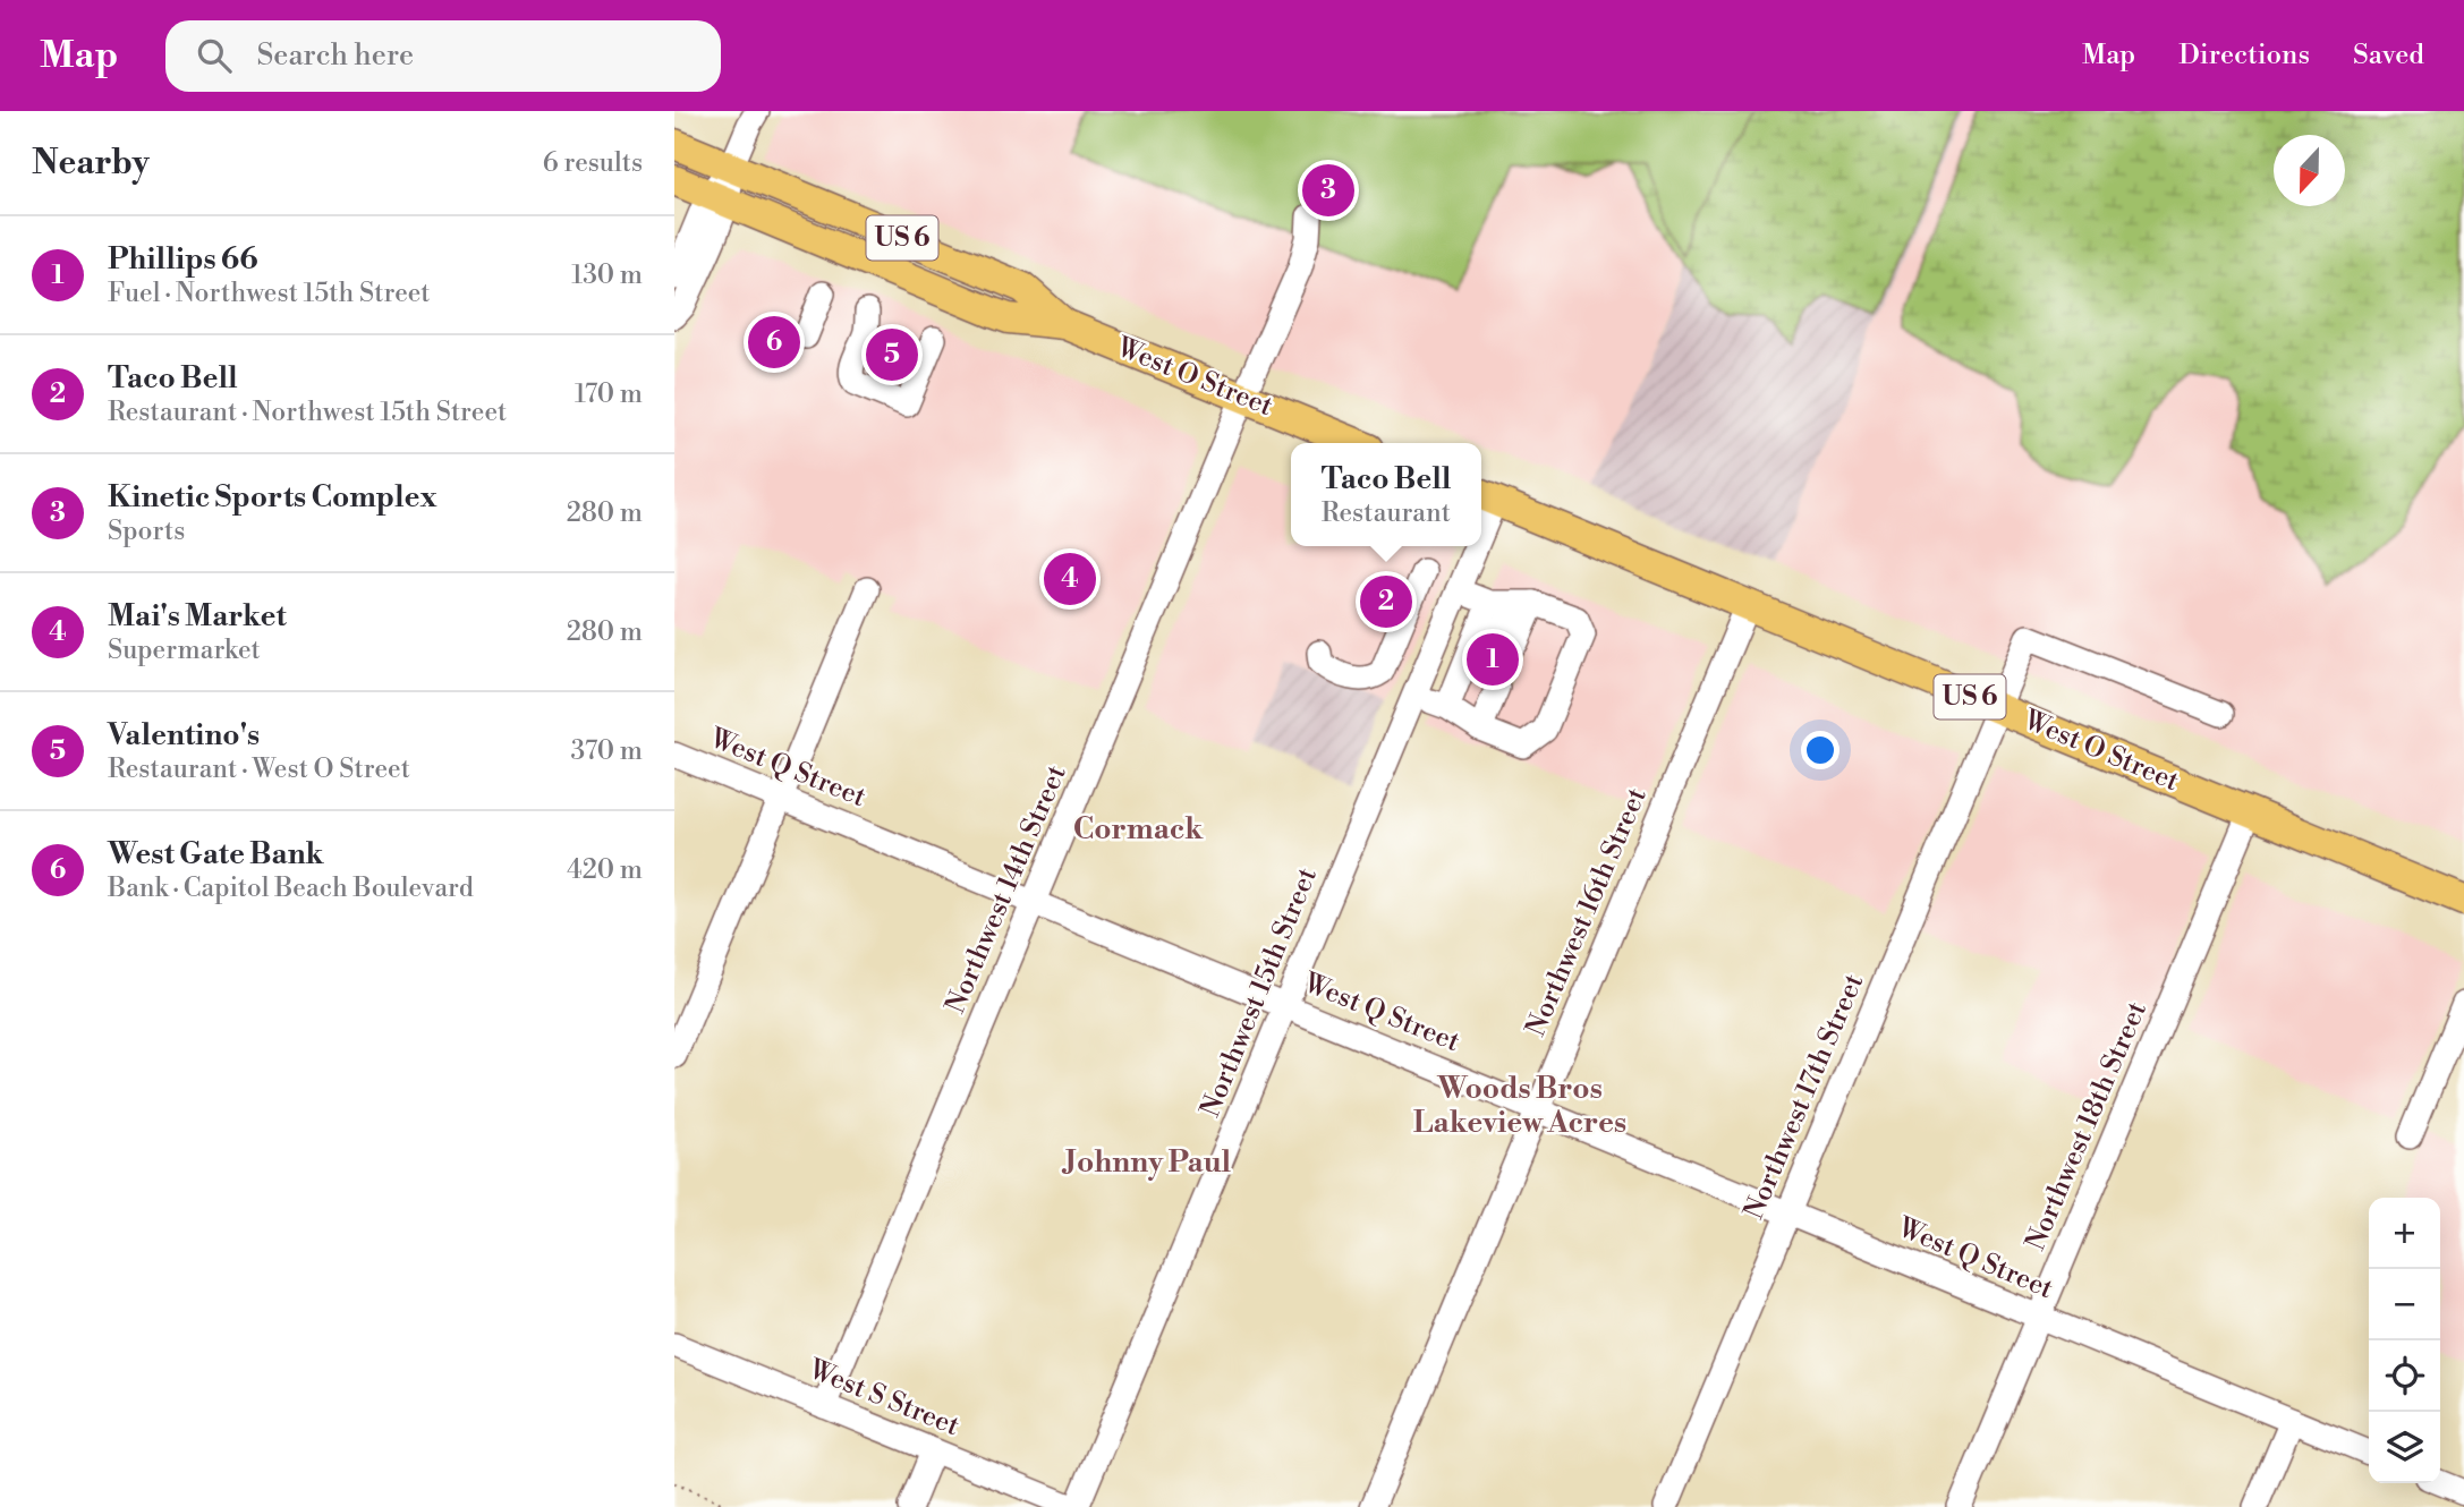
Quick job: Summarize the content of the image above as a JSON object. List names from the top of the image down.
{
  "streets": {
    "main road": ["US 6", "West O Street"],
    "street": [
      "West Q Street",
      "Northwest 14th Street",
      "Northwest 16th Street",
      "Northwest 15th Street",
      "Northwest 17th Street",
      "Northwest 18th Street",
      "West S Street"
    ]
  },
  "crossings": [
    ["West O Street", "Northwest 14th Street"],
    ["West O Street", "Northwest 16th Street"],
    ["West O Street", "Northwest 17th Street"],
    ["West O Street", "Northwest 18th Street"],
    ["West Q Street", "Northwest 14th Street"],
    ["West Q Street", "Northwest 16th Street"],
    ["West Q Street", "Northwest 15th Street"],
    ["West Q Street", "Northwest 17th Street"],
    ["West Q Street", "Northwest 18th Street"],
    ["Northwest 14th Street", "West S Street"],
    ["Northwest 15th Street", "West S Street"]
  ],
  "districts": ["Cormack", "Woods Bros Lakeview Acres", "Johnny Paul"],
  "north": "bottom",
  "page": {
    "header": "Map",
    "search": "Search here",
    "nav": ["Map", "Directions", "Saved"],
    "heading": ["Nearby", "6 results"],
    "pins": [
      "3",
      "6",
      "5",
      "4",
      "2",
      "1"
    ],
    "list": [
      {
        "mark": "1",
        "name": "Phillips 66",
        "note": "Fuel · Northwest 15th Street",
        "value": "130 m"
      },
      {
        "mark": "2",
        "name": "Taco Bell",
        "note": "Restaurant · Northwest 15th Street",
        "value": "170 m"
      },
      {
        "mark": "3",
        "name": "Kinetic Sports Complex",
        "note": "Sports",
        "value": "280 m"
      },
      {
        "mark": "4",
        "name": "Mai's Market",
        "note": "Supermarket",
        "value": "280 m"
      },
      {
        "mark": "5",
        "name": "Valentino's",
        "note": "Restaurant · West O Street",
        "value": "370 m"
      },
      {
        "mark": "6",
        "name": "West Gate Bank",
        "note": "Bank · Capitol Beach Boulevard",
        "value": "420 m"
      }
    ],
    "popup": ["Taco Bell", "Restaurant"],
    "map_buttons": ["+", "−"]
  }
}
